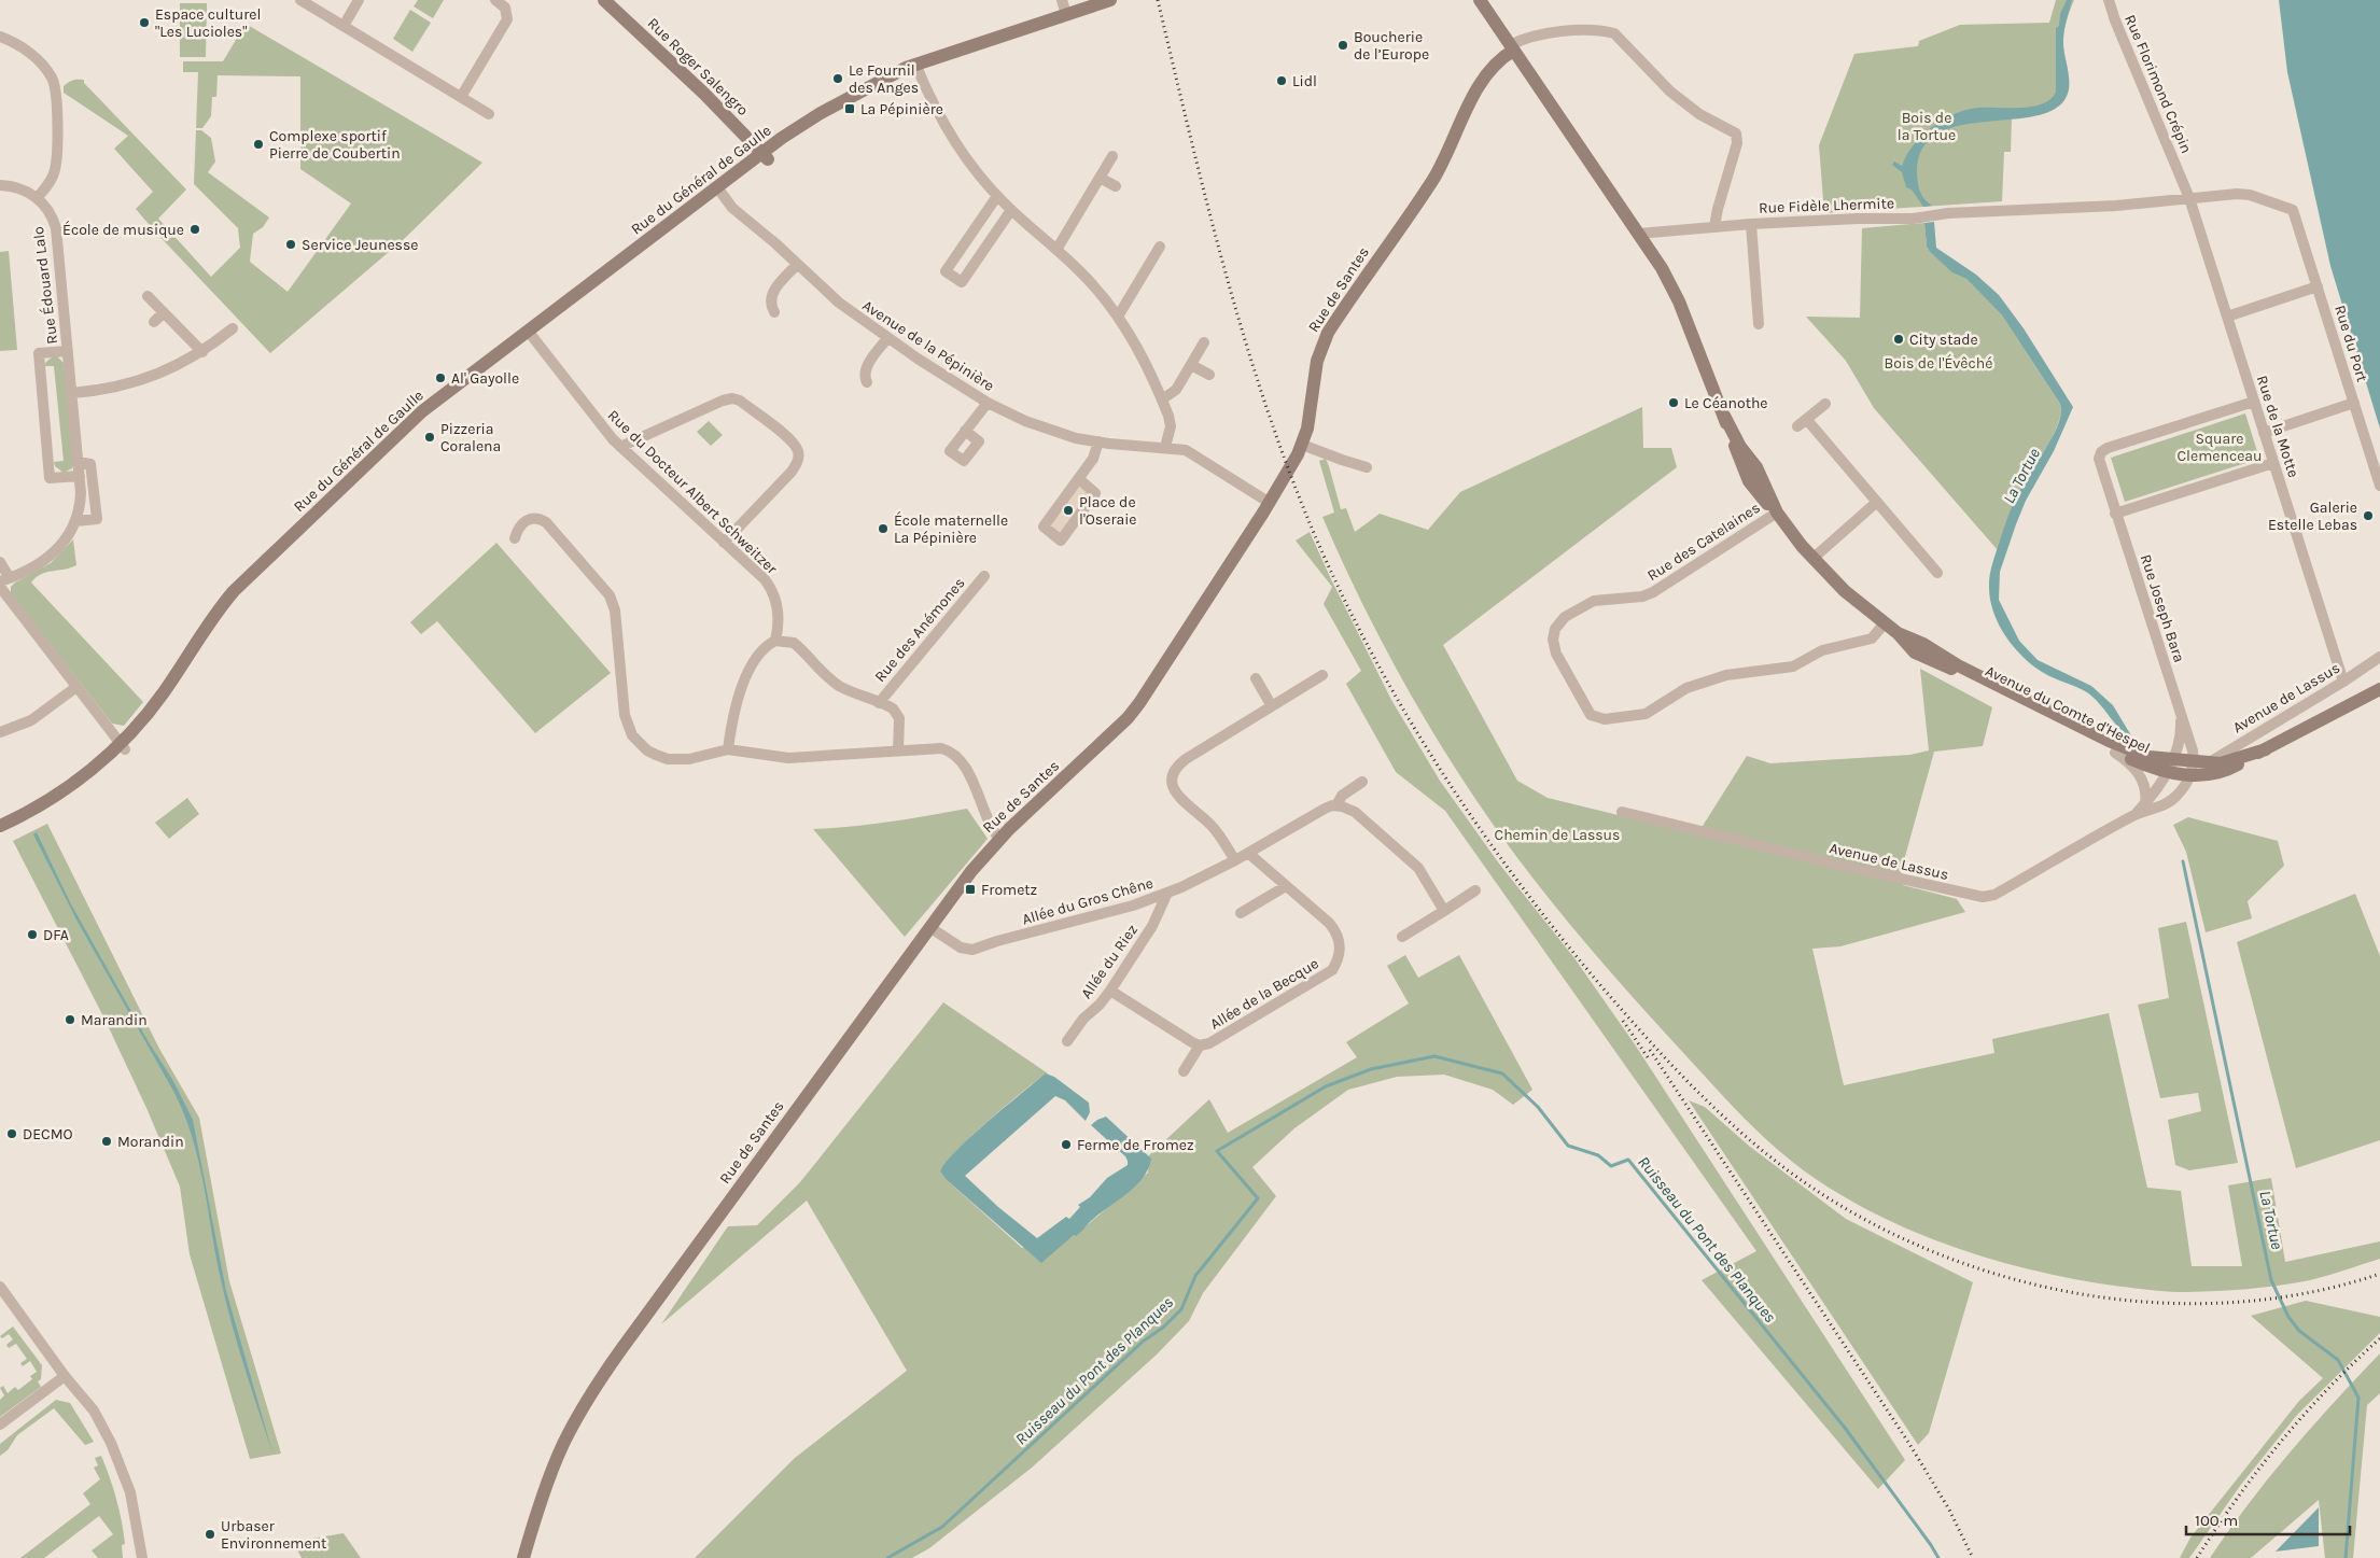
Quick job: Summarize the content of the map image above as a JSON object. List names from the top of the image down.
{
  "streets": {
    "street": [
      "Rue Roger Salengro",
      "Rue Florimond Crépin",
      "Rue du Général de Gaulle",
      "Rue Fidèle Lhermite",
      "Rue Édouard Lalo",
      "Rue de Santes",
      "Rue du Port",
      "Avenue de la Pépinière",
      "Rue de la Motte",
      "Rue du Docteur Albert Schweitzer",
      "Rue des Catelaines",
      "Rue Joseph Bara",
      "Rue des Anémones",
      "Avenue de Lassus",
      "Avenue du Comte d'Hespel",
      "Allée du Gros Chêne",
      "Allée du Riez",
      "Allée de la Becque"
    ]
  },
  "crossings": [
    ["Rue Roger Salengro", "Rue du Général de Gaulle"],
    ["Rue Florimond Crépin", "Rue de la Motte"],
    ["Rue du Général de Gaulle", "Avenue de la Pépinière"],
    ["Rue du Général de Gaulle", "Rue du Docteur Albert Schweitzer"],
    ["Rue Fidèle Lhermite", "Rue du Port"],
    ["Rue Fidèle Lhermite", "Rue de la Motte"],
    ["Rue Fidèle Lhermite", "Avenue du Comte d'Hespel"],
    ["Rue de Santes", "Avenue de la Pépinière"],
    ["Rue de Santes", "Allée du Gros Chêne"],
    ["Rue de la Motte", "Rue Joseph Bara"],
    ["Rue de la Motte", "Avenue de Lassus"],
    ["Rue des Catelaines", "Avenue du Comte d'Hespel"],
    ["Rue Joseph Bara", "Avenue de Lassus"],
    ["Rue Joseph Bara", "Avenue du Comte d'Hespel"],
    ["Avenue de Lassus", "Avenue du Comte d'Hespel"],
    ["Allée du Gros Chêne", "Allée du Riez"],
    ["Allée du Gros Chêne", "Allée de la Becque"],
    ["Allée du Riez", "Allée de la Becque"]
  ],
  "water": ["La Tortue", "Ruisseau du Pont des Planques"],
  "parks": [
    "Bois de la Tortue",
    "Bois de l'Évêché",
    "Square Clemenceau",
    "Chemin de Lassus"
  ],
  "places": {
    "other": [
      "Espace culturel \"Les Lucioles\"",
      "Boucherie de l’Europe",
      "Le Fournil des Anges",
      "Lidl",
      "Complexe sportif Pierre de Coubertin",
      "École de musique",
      "Service Jeunesse",
      "City stade",
      "Al' Gayolle",
      "Le Céanothe",
      "Pizzeria Coralena",
      "Place de l'Oseraie",
      "Galerie Estelle Lebas",
      "École maternelle La Pépinière",
      "DFA",
      "Marandin",
      "DECMO",
      "Morandin",
      "Ferme de Fromez",
      "Urbaser Environnement"
    ],
    "transit": ["La Pépinière", "Frometz"]
  },
  "scale_bar": "100 m"
}
